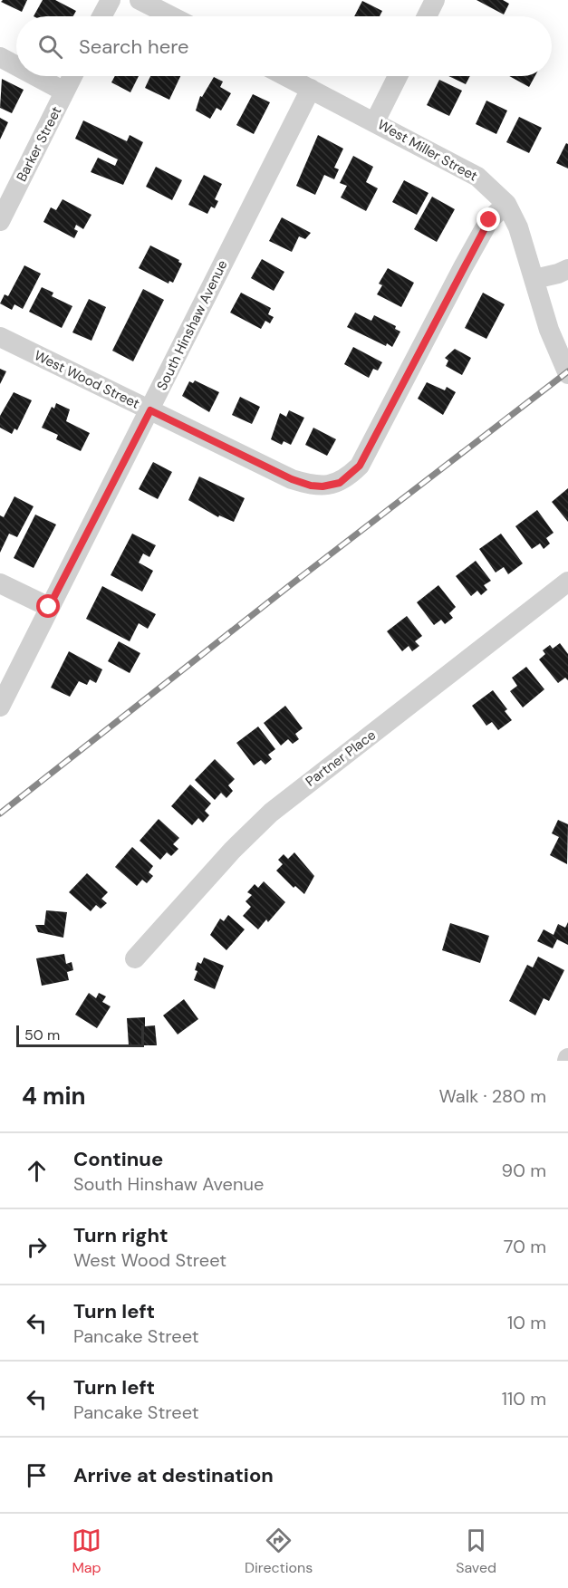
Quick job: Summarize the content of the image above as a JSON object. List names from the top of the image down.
{
  "streets": {
    "street": [
      "Barker Street",
      "West Miller Street",
      "South Hinshaw Avenue",
      "West Wood Street",
      "Partner Place"
    ]
  },
  "crossings": [
    ["West Miller Street", "South Hinshaw Avenue"],
    ["West Miller Street", "West Wood Street"],
    ["South Hinshaw Avenue", "West Wood Street"]
  ],
  "scale_bar": "50 m",
  "page": {
    "search": "Search here",
    "scale": "50 m",
    "heading": ["4 min", "Walk · 280 m"],
    "list": [
      ["Continue", "South Hinshaw Avenue", "90 m"],
      ["Turn right", "West Wood Street", "70 m"],
      ["Turn left", "Pancake Street", "10 m"],
      ["Turn left", "Pancake Street", "110 m"],
      "Arrive at destination"
    ],
    "nav": ["Map", "Directions", "Saved"]
  }
}
